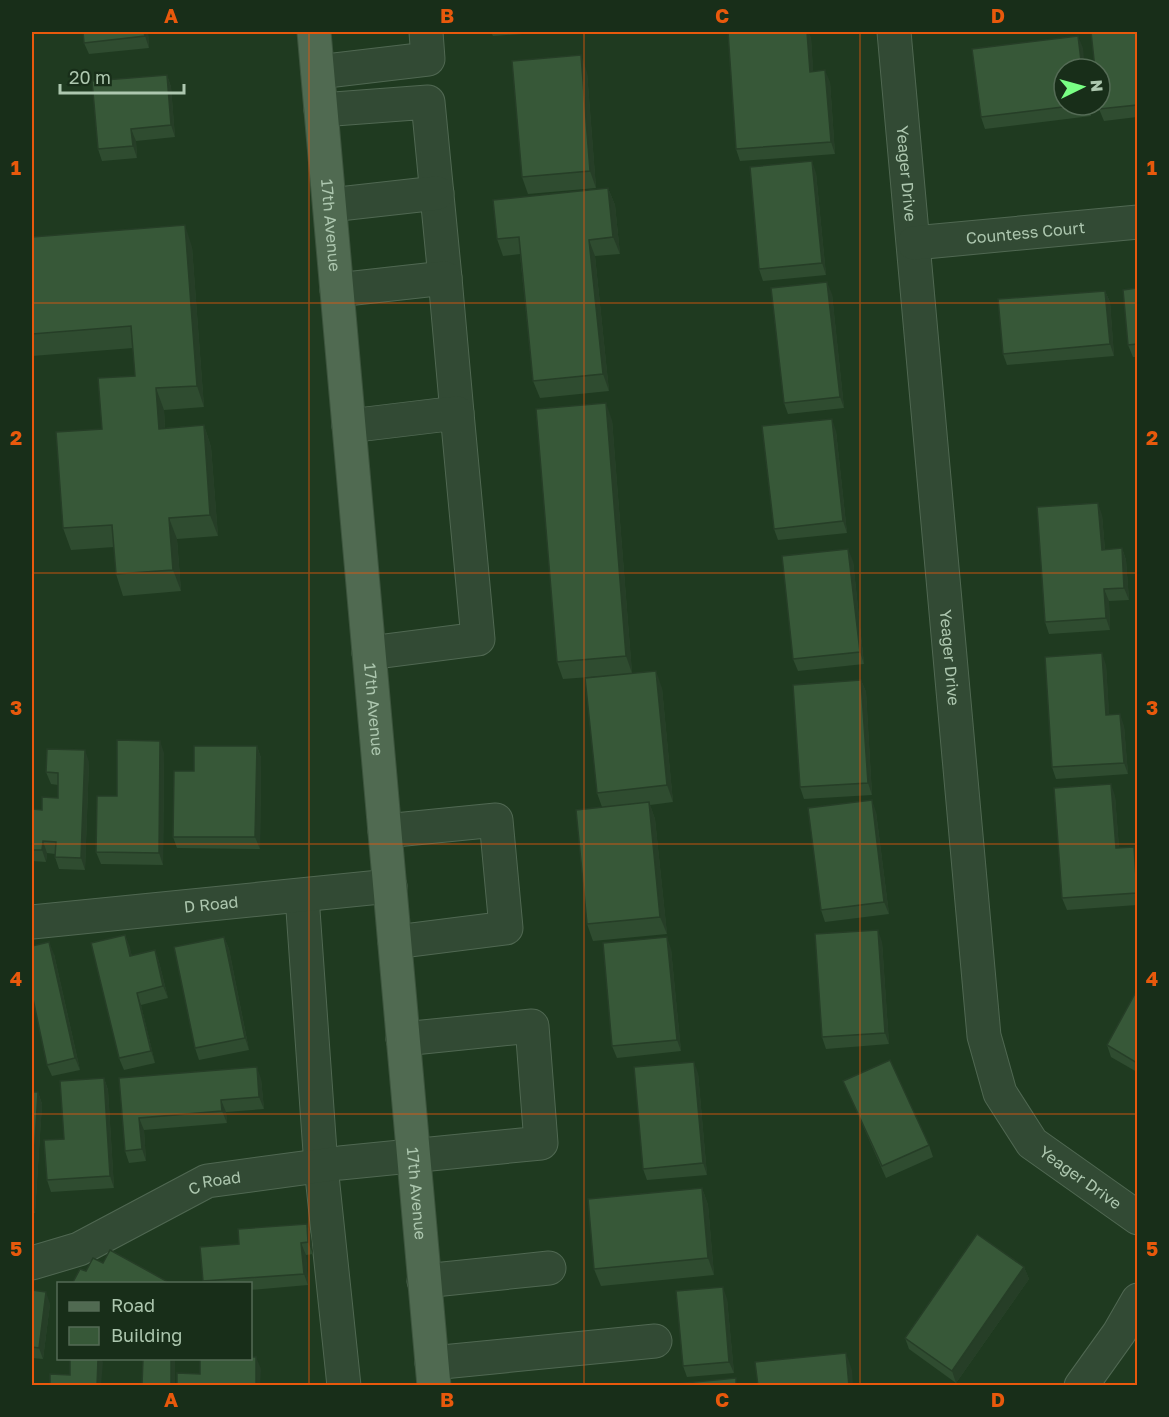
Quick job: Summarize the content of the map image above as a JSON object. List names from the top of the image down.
{
  "streets": {
    "main road": ["17th Avenue"],
    "street": [
      "Yeager Drive",
      "Countess Court",
      "D Road",
      "C Road"
    ]
  },
  "crossings": [
    ["Yeager Drive", "Countess Court"],
    ["17th Avenue", "D Road"],
    ["17th Avenue", "C Road"]
  ],
  "legend": ["Road", "Building"],
  "scale_bar": "20 m",
  "north": "right",
  "grid": {
    "columns": [
      "A",
      "B",
      "C",
      "D"
    ],
    "rows": [
      "1",
      "2",
      "3",
      "4",
      "5"
    ]
  }
}
